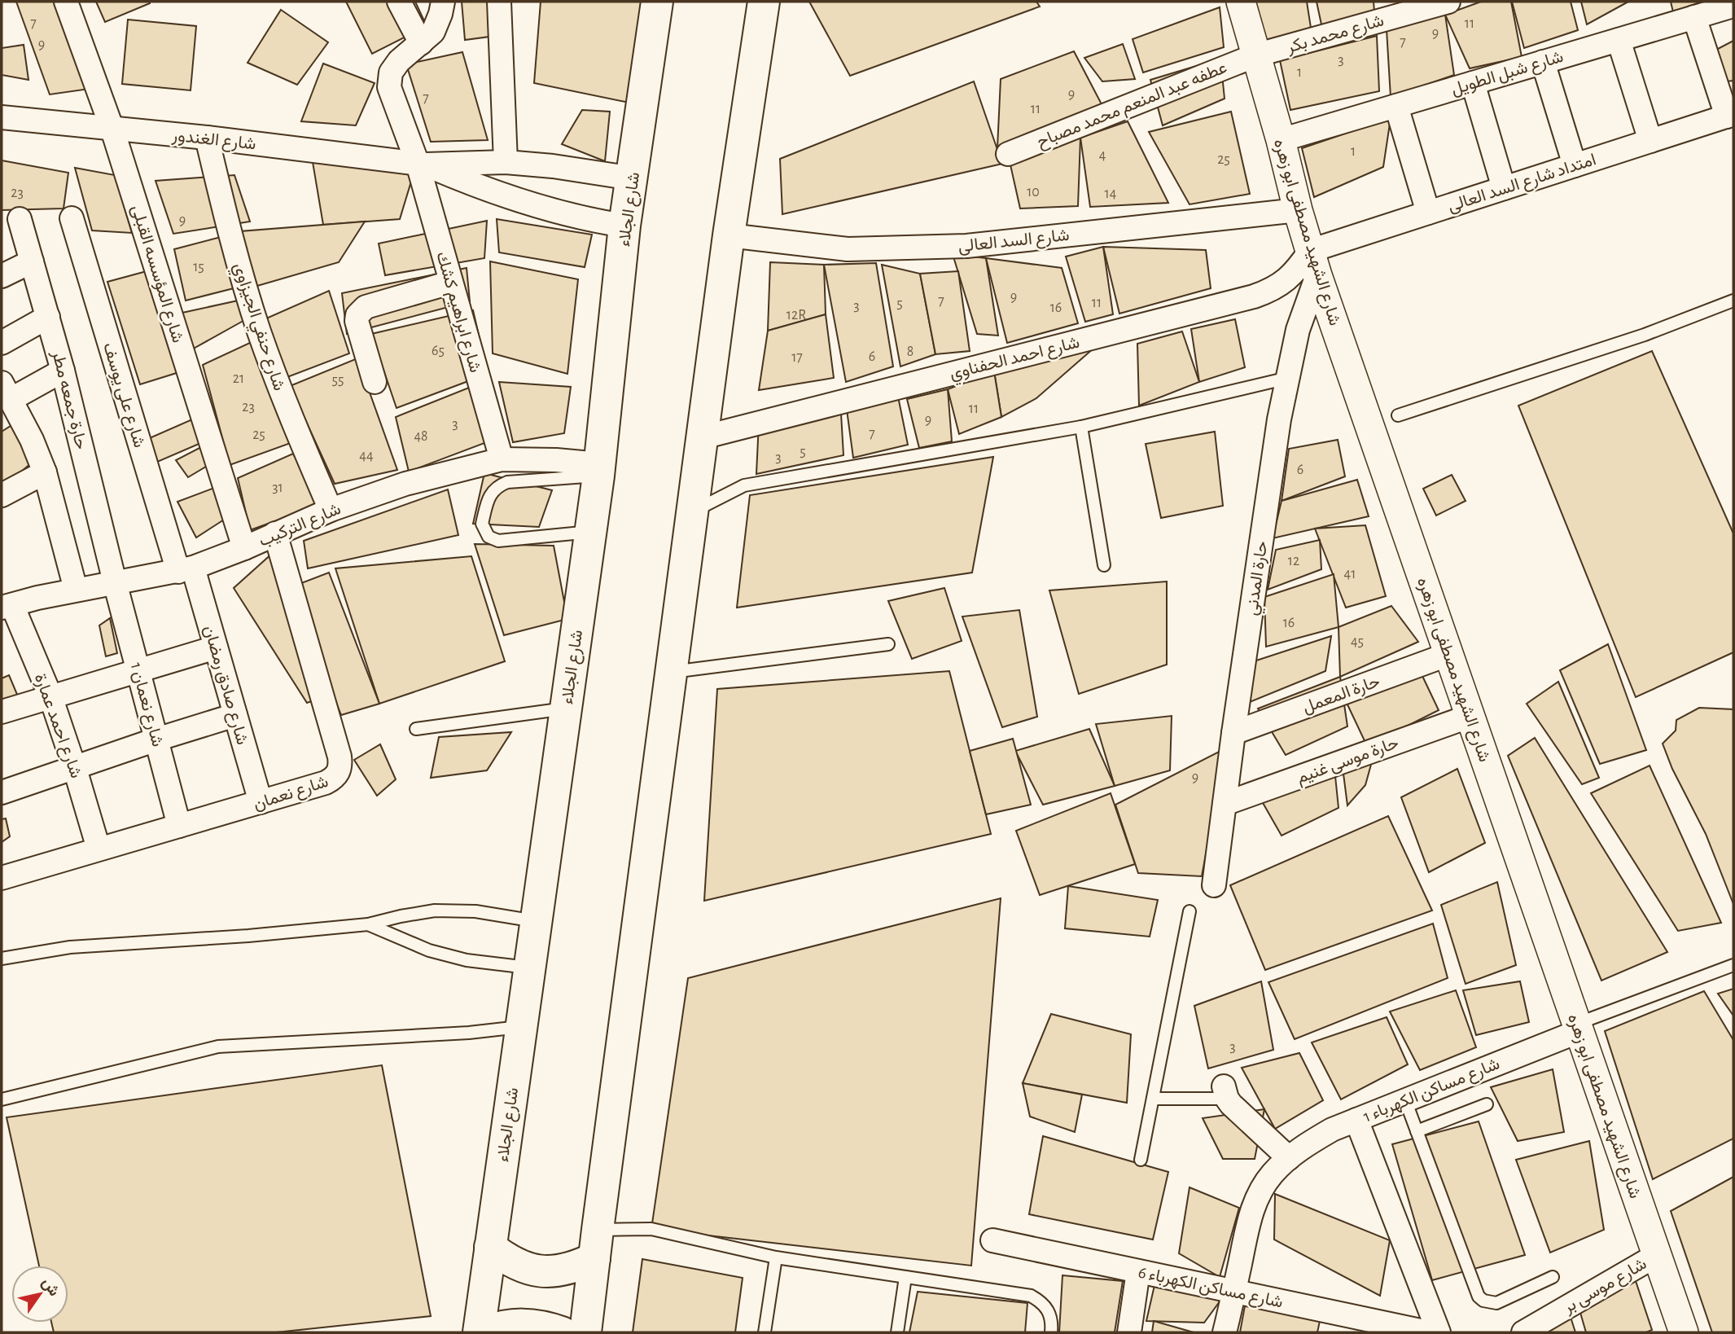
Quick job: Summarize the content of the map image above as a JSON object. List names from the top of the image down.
{
  "streets": {
    "main road": ["شارع الجلاء"],
    "street": [
      "شارع محمد بكر",
      "شارع شبل الطويل",
      "عطفه عبد المنعم محمد مصباح",
      "شارع الغندور",
      "امتداد شارع السد العالى",
      "شارع الشهيد مصطفى ابو زهره",
      "شارع السد العالى",
      "شارع المؤسسه القبلى",
      "شارع ابراهيم كشك",
      "شارع حنفي الجيزاوي",
      "شارع احمد الحفناوي",
      "شارع على يوسف",
      "حارة جمعه مطر",
      "شارع التركيب",
      "حارة المدني",
      "شارع صادق رمضان",
      "حارة المعمل",
      "شارع نعمان 1",
      "شارع احمد عمارة",
      "حارة موسى غنيم",
      "شارع نعمان",
      "شارع مساكن الكهرباء 1",
      "شارع موسى بر",
      "شارع مساكن الكهرباء 6"
    ]
  },
  "crossings": [
    ["شارع محمد بكر", "عطفه عبد المنعم محمد مصباح"],
    ["شارع محمد بكر", "شارع الشهيد مصطفى ابو زهره"],
    ["شارع شبل الطويل", "شارع الشهيد مصطفى ابو زهره"],
    ["عطفه عبد المنعم محمد مصباح", "شارع الشهيد مصطفى ابو زهره"],
    ["شارع الغندور", "شارع الجلاء"],
    ["شارع الغندور", "شارع المؤسسه القبلى"],
    ["شارع الغندور", "شارع ابراهيم كشك"],
    ["شارع الغندور", "شارع حنفي الجيزاوي"],
    ["امتداد شارع السد العالى", "شارع الشهيد مصطفى ابو زهره"],
    ["امتداد شارع السد العالى", "شارع احمد الحفناوي"],
    ["امتداد شارع السد العالى", "حارة المدني"],
    ["شارع الجلاء", "شارع التركيب"],
    ["شارع الشهيد مصطفى ابو زهره", "شارع السد العالى"],
    ["شارع الشهيد مصطفى ابو زهره", "شارع احمد الحفناوي"],
    ["شارع الشهيد مصطفى ابو زهره", "حارة المدني"],
    ["شارع الشهيد مصطفى ابو زهره", "حارة المعمل"],
    ["شارع الشهيد مصطفى ابو زهره", "حارة موسى غنيم"],
    ["شارع الشهيد مصطفى ابو زهره", "شارع مساكن الكهرباء 1"],
    ["شارع الشهيد مصطفى ابو زهره", "شارع موسى بر"],
    ["شارع المؤسسه القبلى", "شارع التركيب"],
    ["شارع ابراهيم كشك", "شارع التركيب"],
    ["شارع حنفي الجيزاوي", "شارع التركيب"],
    ["شارع احمد الحفناوي", "حارة المدني"],
    ["شارع على يوسف", "شارع التركيب"],
    ["شارع على يوسف", "شارع صادق رمضان"],
    ["حارة جمعه مطر", "شارع التركيب"],
    ["حارة جمعه مطر", "شارع نعمان 1"],
    ["شارع التركيب", "شارع صادق رمضان"],
    ["شارع التركيب", "شارع نعمان 1"],
    ["شارع التركيب", "شارع احمد عمارة"],
    ["شارع التركيب", "شارع نعمان"],
    ["حارة المدني", "حارة المعمل"],
    ["حارة المدني", "حارة موسى غنيم"],
    ["شارع صادق رمضان", "شارع نعمان"],
    ["شارع نعمان 1", "شارع نعمان"],
    ["شارع احمد عمارة", "شارع نعمان"],
    ["شارع مساكن الكهرباء 1", "شارع مساكن الكهرباء 6"]
  ],
  "house_numbers": [
    "7",
    "11",
    "9",
    "7",
    "9",
    "3",
    "1",
    "9",
    "7",
    "11",
    "1",
    "4",
    "25",
    "10",
    "23",
    "14",
    "9",
    "15",
    "9",
    "7",
    "11",
    "5",
    "3",
    "16",
    "12R",
    "65",
    "8",
    "6",
    "17",
    "21",
    "55",
    "23",
    "11",
    "9",
    "3",
    "7",
    "25",
    "48",
    "5",
    "44",
    "3",
    "6",
    "31",
    "12",
    "41",
    "16",
    "45",
    "9",
    "3"
  ],
  "north": "top right"
}
